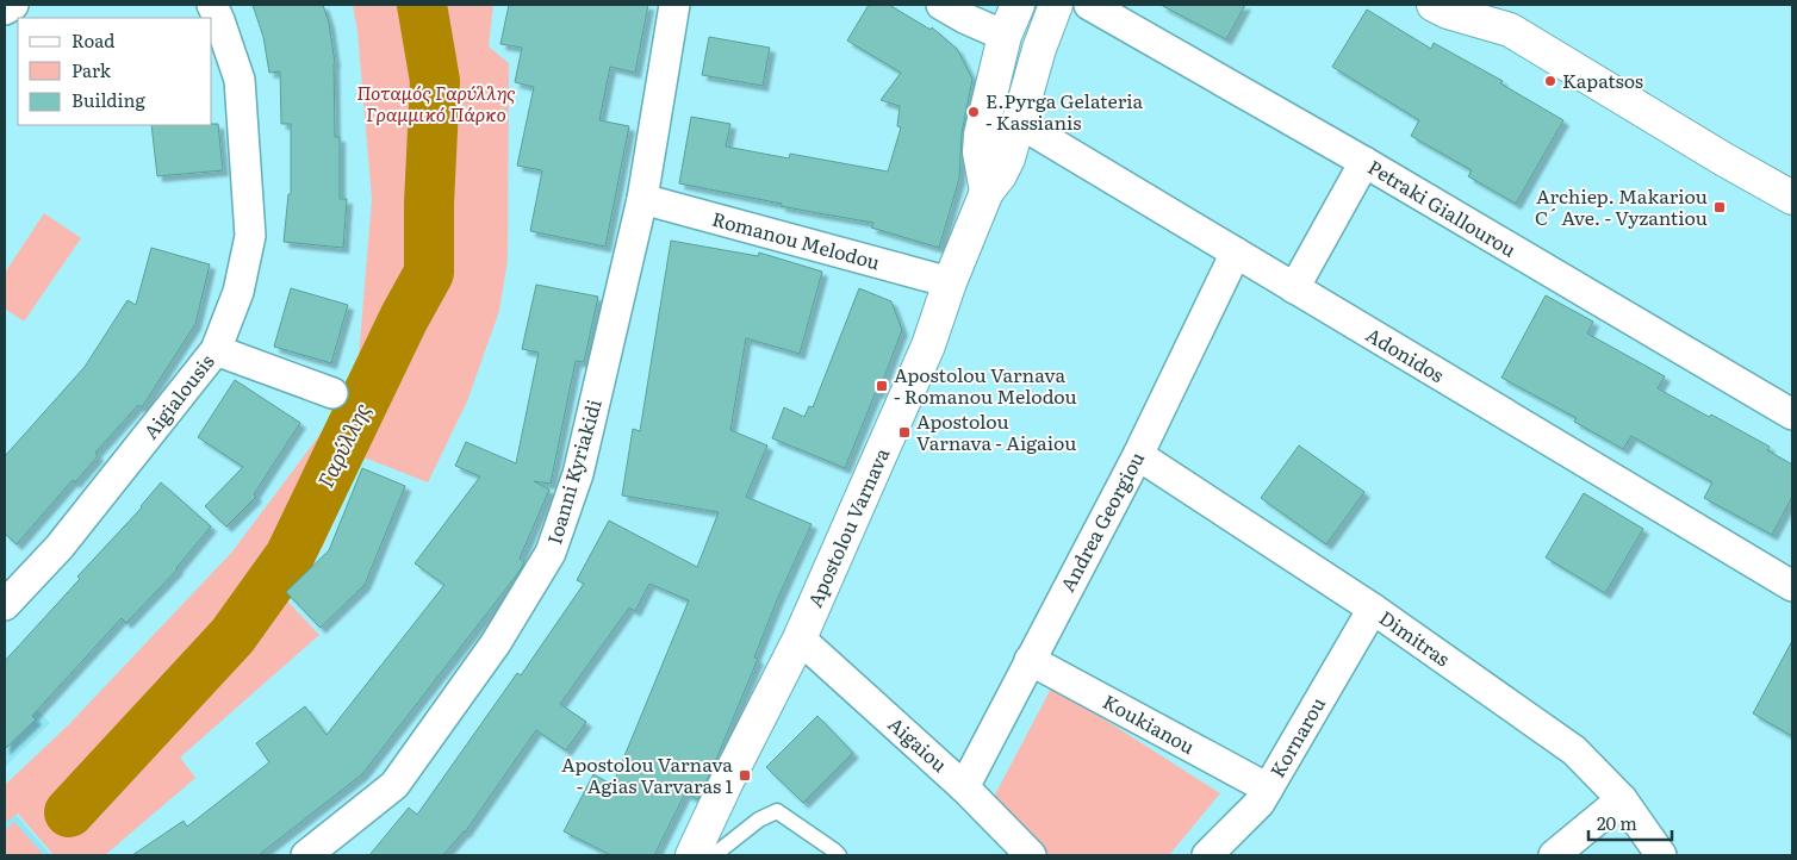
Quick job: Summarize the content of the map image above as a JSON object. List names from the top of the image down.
{
  "streets": {
    "main road": ["Apostolou Varnava"],
    "street": [
      "Petraki Giallourou",
      "Romanou Melodou",
      "Adonidos",
      "Aigialousis",
      "Ioanni Kyriakidi",
      "Andrea Georgiou",
      "Dimitras",
      "Koukianou",
      "Kornarou",
      "Aigaiou"
    ]
  },
  "crossings": [
    ["Romanou Melodou", "Ioanni Kyriakidi"],
    ["Romanou Melodou", "Apostolou Varnava"],
    ["Adonidos", "Andrea Georgiou"],
    ["Adonidos", "Apostolou Varnava"],
    ["Andrea Georgiou", "Dimitras"],
    ["Andrea Georgiou", "Koukianou"],
    ["Andrea Georgiou", "Aigaiou"],
    ["Apostolou Varnava", "Aigaiou"],
    ["Dimitras", "Kornarou"],
    ["Koukianou", "Kornarou"]
  ],
  "water": ["Γαρύλλης"],
  "parks": ["Ποταμός Γαρύλλης Γραμμικό Πάρκο"],
  "places": {
    "other": ["Kapatsos", "E.Pyrga Gelateria - Kassianis"],
    "transit": [
      "Archiep. Makariou C´ Ave. - Vyzantiou",
      "Apostolou Varnava - Romanou Melodou",
      "Apostolou Varnava - Aigaiou",
      "Apostolou Varnava - Agias Varvaras 1"
    ]
  },
  "legend": ["Road", "Park", "Building"],
  "scale_bar": "20 m"
}
